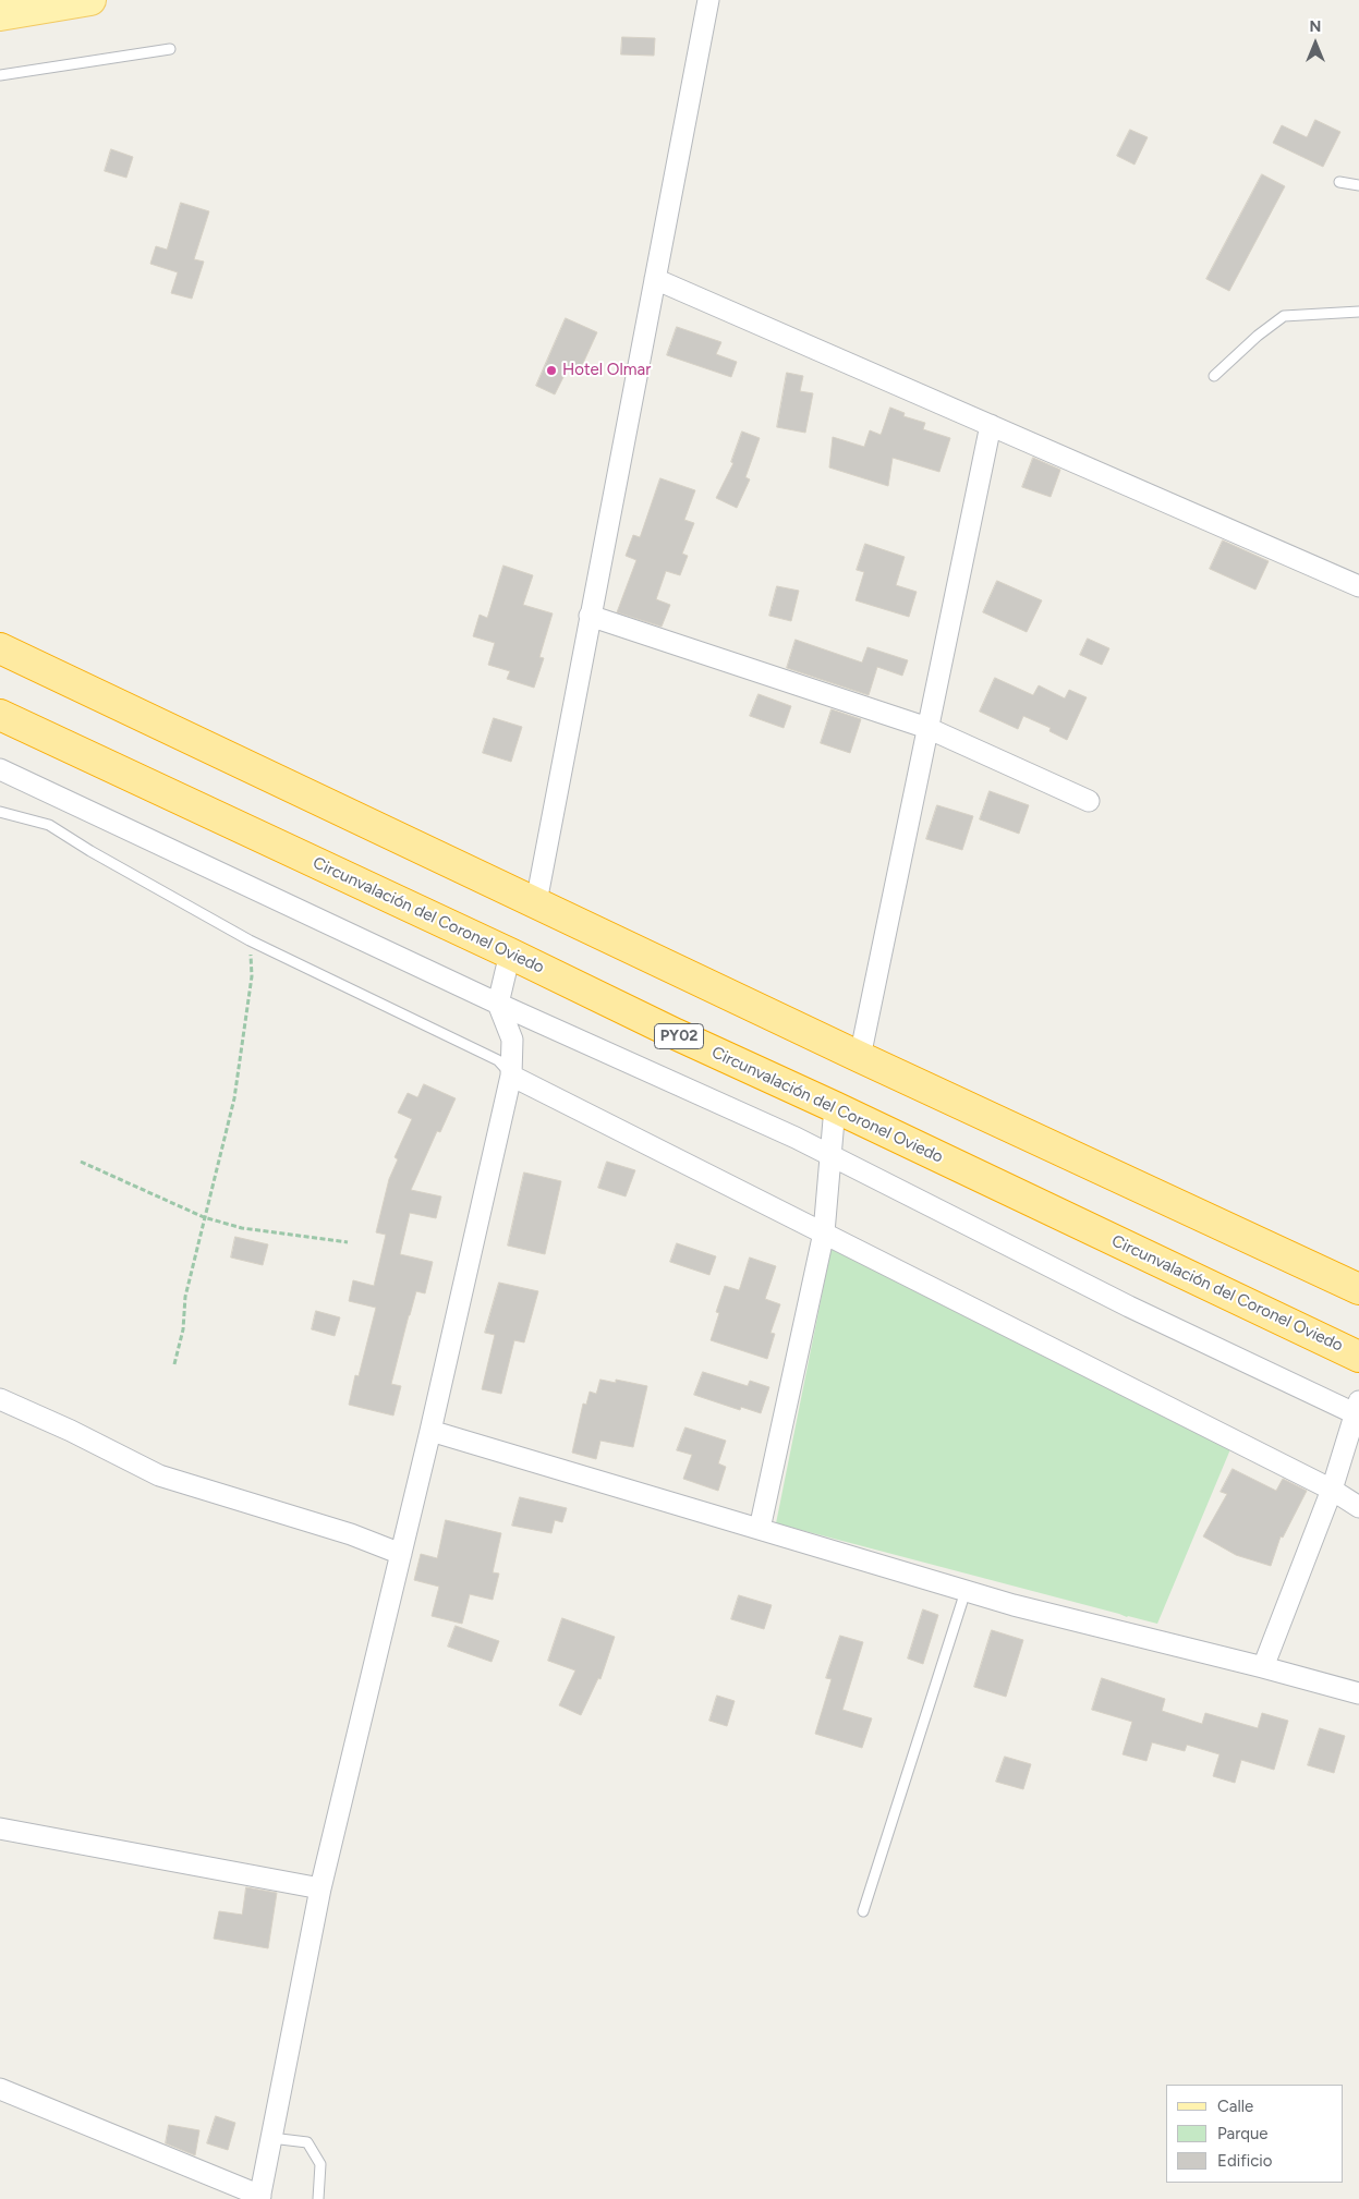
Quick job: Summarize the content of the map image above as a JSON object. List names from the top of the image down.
{
  "streets": {
    "highway": ["Circunvalación del Coronel Oviedo", "PY02"]
  },
  "places": ["Hotel Olmar"],
  "legend": ["Calle", "Parque", "Edificio"],
  "north": "top"
}
